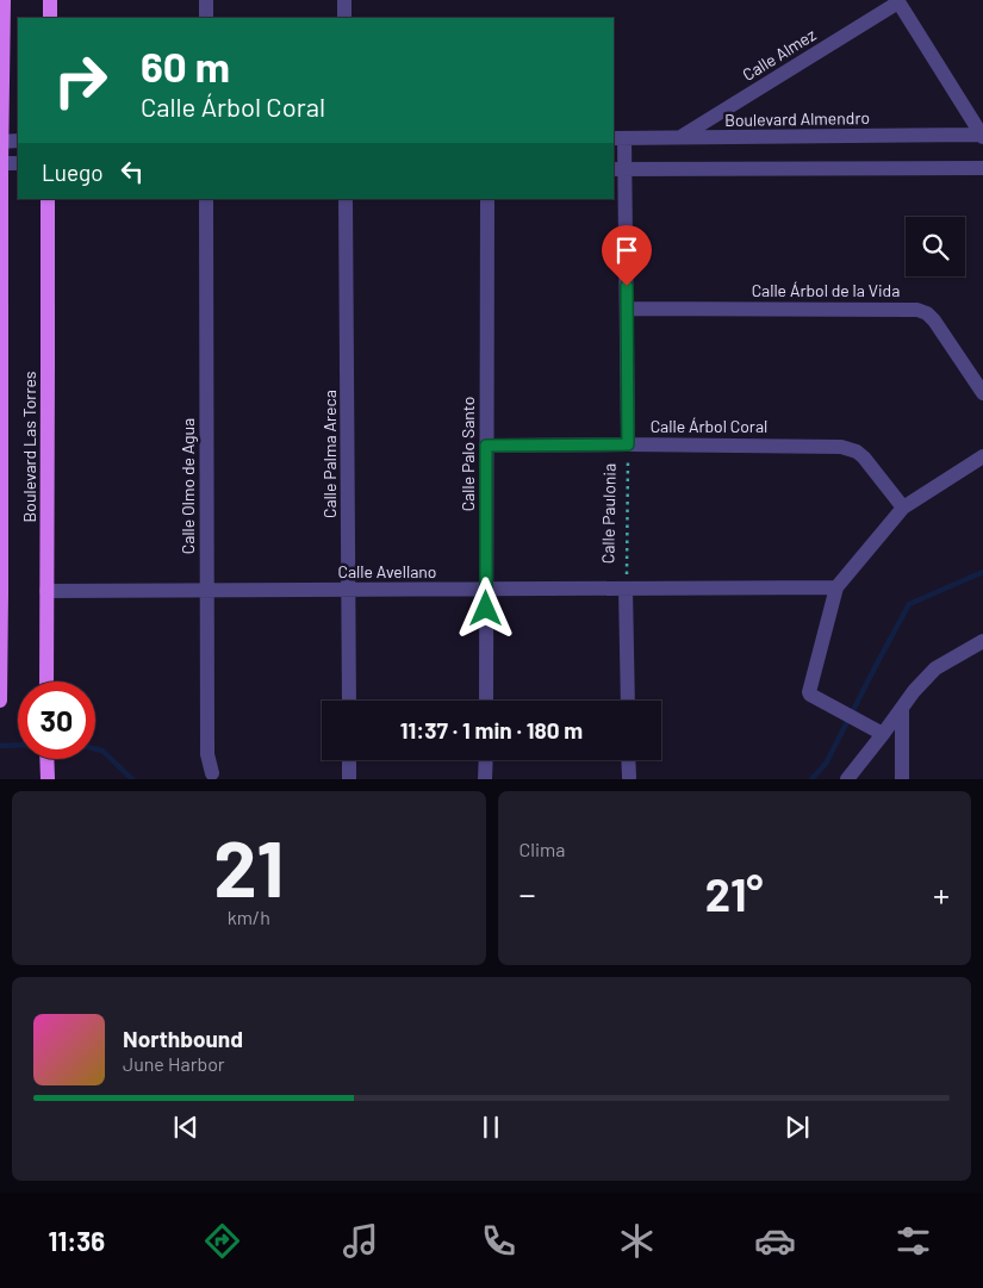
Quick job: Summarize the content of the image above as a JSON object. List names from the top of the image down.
{
  "streets": {
    "main road": ["Boulevard Las Torres"],
    "street": [
      "Calle Almez",
      "Boulevard Almendro",
      "Calle Árbol de la Vida",
      "Calle Árbol Coral",
      "Calle Palma Areca",
      "Calle Palo Santo",
      "Calle Olmo de Agua",
      "Calle Paulonia",
      "Calle Avellano"
    ]
  },
  "crossings": [
    ["Calle Almez", "Boulevard Almendro"],
    ["Boulevard Almendro", "Calle Paulonia"],
    ["Calle Árbol de la Vida", "Calle Paulonia"],
    ["Calle Árbol Coral", "Calle Palo Santo"],
    ["Calle Árbol Coral", "Calle Paulonia"],
    ["Boulevard Las Torres", "Calle Avellano"],
    ["Calle Palma Areca", "Calle Avellano"],
    ["Calle Palo Santo", "Calle Avellano"],
    ["Calle Olmo de Agua", "Calle Avellano"],
    ["Calle Paulonia", "Calle Avellano"]
  ],
  "page": {
    "turn": ["60 m", "Calle Árbol Coral"],
    "then": "Luego",
    "limit": "30",
    "trip": "11:37 · 1 min · 180 m",
    "tile": [
      ["21", "km/h"],
      "Clima"
    ],
    "heat": ["−", "21°", "+"],
    "song": ["Northbound", "June Harbor"],
    "tabs": "11:36"
  }
}
